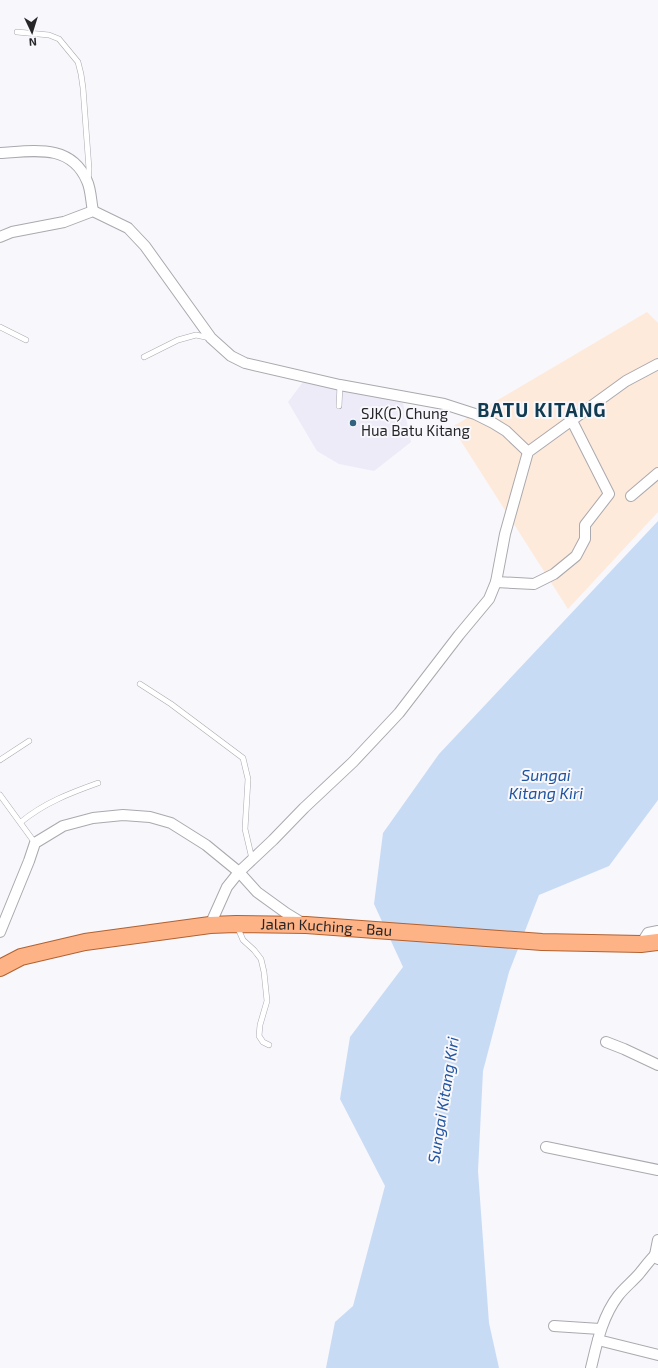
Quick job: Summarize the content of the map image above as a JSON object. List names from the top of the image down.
{
  "streets": {
    "main road": ["Jalan Kuching - Bau"]
  },
  "districts": ["BATU KITANG"],
  "water": ["Sungai Kitang Kiri"],
  "places": ["SJK(C) Chung Hua Batu Kitang"],
  "north": "bottom"
}
